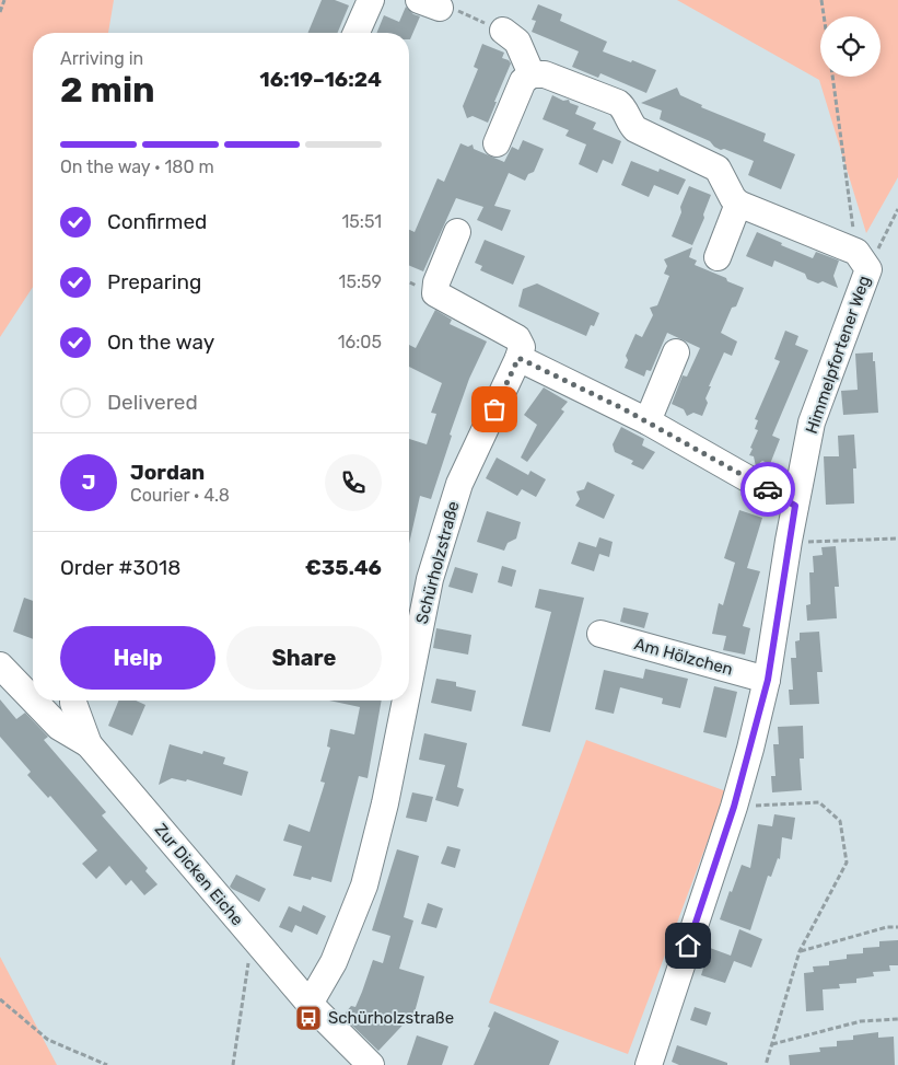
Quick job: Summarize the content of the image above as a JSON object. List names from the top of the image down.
{
  "streets": {
    "street": [
      "Himmelpfortener Weg",
      "Schürholzstraße",
      "Am Hölzchen",
      "Zur Dicken Eiche"
    ]
  },
  "crossings": [
    ["Himmelpfortener Weg", "Am Hölzchen"],
    ["Schürholzstraße", "Zur Dicken Eiche"]
  ],
  "places": {
    "bus stop": ["Schürholzstraße"]
  },
  "page": {
    "heading": ["2 min", "Arriving in", "16:19–16:24"],
    "panel": [
      "Jordan",
      "Courier · 4.8",
      "Order #3018",
      "€35.46"
    ],
    "bar": "On the way · 180 m",
    "list": [
      ["Confirmed", "15:51"],
      ["Preparing", "15:59"],
      ["On the way", "16:05"],
      "Delivered"
    ],
    "round": "J",
    "buttons": ["Help", "Share"]
  }
}
